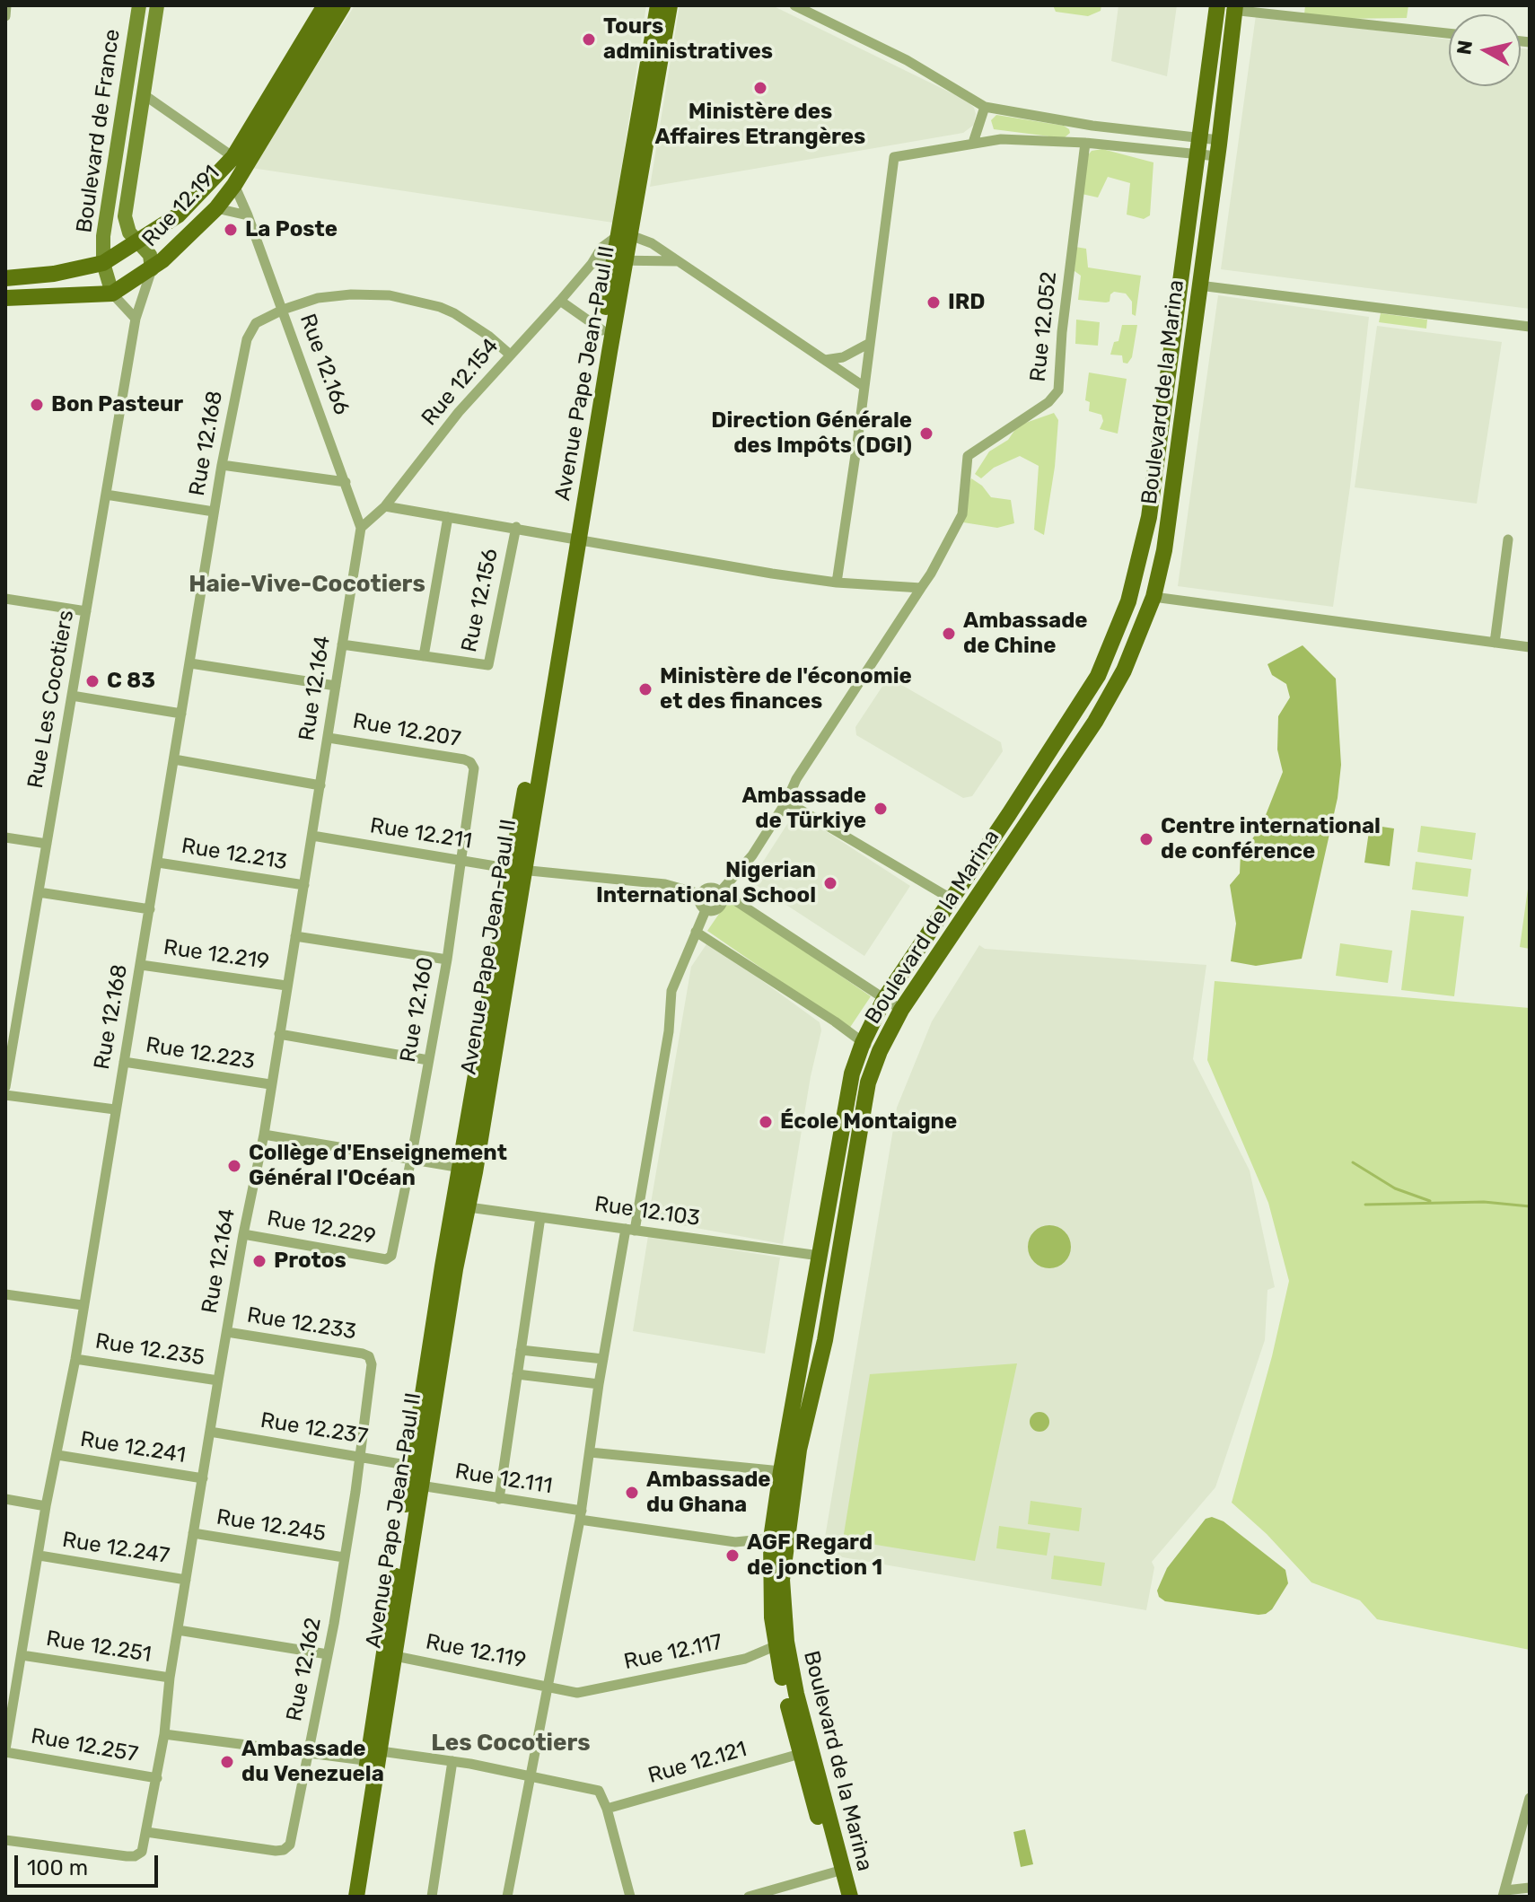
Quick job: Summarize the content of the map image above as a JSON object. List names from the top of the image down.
{
  "streets": {
    "main road": ["Rue 12.191", "Avenue Pape Jean-Paul II", "Boulevard de la Marina"],
    "street": [
      "Boulevard de France",
      "Rue 12.052",
      "Rue 12.166",
      "Rue 12.154",
      "Rue 12.168",
      "Rue 12.156",
      "Rue 12.164",
      "Rue Les Cocotiers",
      "Rue 12.207",
      "Rue 12.211",
      "Rue 12.213",
      "Rue 12.219",
      "Rue 12.160",
      "Rue 12.223",
      "Rue 12.103",
      "Rue 12.229",
      "Rue 12.233",
      "Rue 12.235",
      "Rue 12.237",
      "Rue 12.241",
      "Rue 12.111",
      "Rue 12.245",
      "Rue 12.247",
      "Rue 12.251",
      "Rue 12.119",
      "Rue 12.117",
      "Rue 12.162",
      "Rue 12.257",
      "Rue 12.121"
    ]
  },
  "crossings": [
    ["Boulevard de France", "Rue 12.191"],
    ["Boulevard de France", "Rue Les Cocotiers"],
    ["Rue 12.191", "Rue 12.166"],
    ["Rue 12.191", "Rue Les Cocotiers"],
    ["Rue 12.052", "Rue 12.211"],
    ["Rue 12.166", "Rue 12.154"],
    ["Rue 12.166", "Rue 12.168"],
    ["Rue 12.166", "Rue 12.164"],
    ["Avenue Pape Jean-Paul II", "Rue 12.154"],
    ["Avenue Pape Jean-Paul II", "Rue 12.211"],
    ["Avenue Pape Jean-Paul II", "Rue 12.103"],
    ["Avenue Pape Jean-Paul II", "Rue 12.237"],
    ["Avenue Pape Jean-Paul II", "Rue 12.111"],
    ["Avenue Pape Jean-Paul II", "Rue 12.119"],
    ["Rue 12.154", "Rue 12.168"],
    ["Rue 12.154", "Rue 12.164"],
    ["Boulevard de la Marina", "Rue 12.103"],
    ["Boulevard de la Marina", "Rue 12.111"],
    ["Boulevard de la Marina", "Rue 12.117"],
    ["Boulevard de la Marina", "Rue 12.121"],
    ["Rue 12.168", "Rue 12.213"],
    ["Rue 12.168", "Rue 12.219"],
    ["Rue 12.168", "Rue 12.223"],
    ["Rue 12.168", "Rue 12.235"],
    ["Rue 12.168", "Rue 12.241"],
    ["Rue 12.168", "Rue 12.247"],
    ["Rue 12.168", "Rue 12.251"],
    ["Rue 12.168", "Rue 12.257"],
    ["Rue 12.156", "Rue 12.164"],
    ["Rue 12.164", "Rue 12.207"],
    ["Rue 12.164", "Rue 12.211"],
    ["Rue 12.164", "Rue 12.213"],
    ["Rue 12.164", "Rue 12.219"],
    ["Rue 12.164", "Rue 12.223"],
    ["Rue 12.164", "Rue 12.229"],
    ["Rue 12.164", "Rue 12.233"],
    ["Rue 12.164", "Rue 12.235"],
    ["Rue 12.164", "Rue 12.237"],
    ["Rue 12.164", "Rue 12.241"],
    ["Rue 12.164", "Rue 12.245"],
    ["Rue 12.164", "Rue 12.247"],
    ["Rue 12.164", "Rue 12.251"],
    ["Rue 12.164", "Rue 12.162"],
    ["Rue 12.164", "Rue 12.257"],
    ["Rue 12.207", "Rue 12.160"],
    ["Rue 12.211", "Rue 12.160"],
    ["Rue 12.160", "Rue 12.229"],
    ["Rue 12.233", "Rue 12.162"],
    ["Rue 12.237", "Rue 12.162"],
    ["Rue 12.245", "Rue 12.162"],
    ["Rue 12.119", "Rue 12.117"]
  ],
  "districts": ["Haie-Vive-Cocotiers", "Les Cocotiers"],
  "places": [
    "Tours administratives",
    "Ministère des Affaires Etrangères",
    "La Poste",
    "IRD",
    "Bon Pasteur",
    "Direction Générale des Impôts (DGI)",
    "Ambassade de Chine",
    "C 83",
    "Ministère de l'économie et des finances",
    "Ambassade de Türkiye",
    "Centre international de conférence",
    "Nigerian International School",
    "École Montaigne",
    "Collège d'Enseignement Général l'Océan",
    "Protos",
    "Ambassade du Ghana",
    "AGF Regard de jonction 1",
    "Ambassade du Venezuela"
  ],
  "scale_bar": "100 m",
  "north": "left"
}
